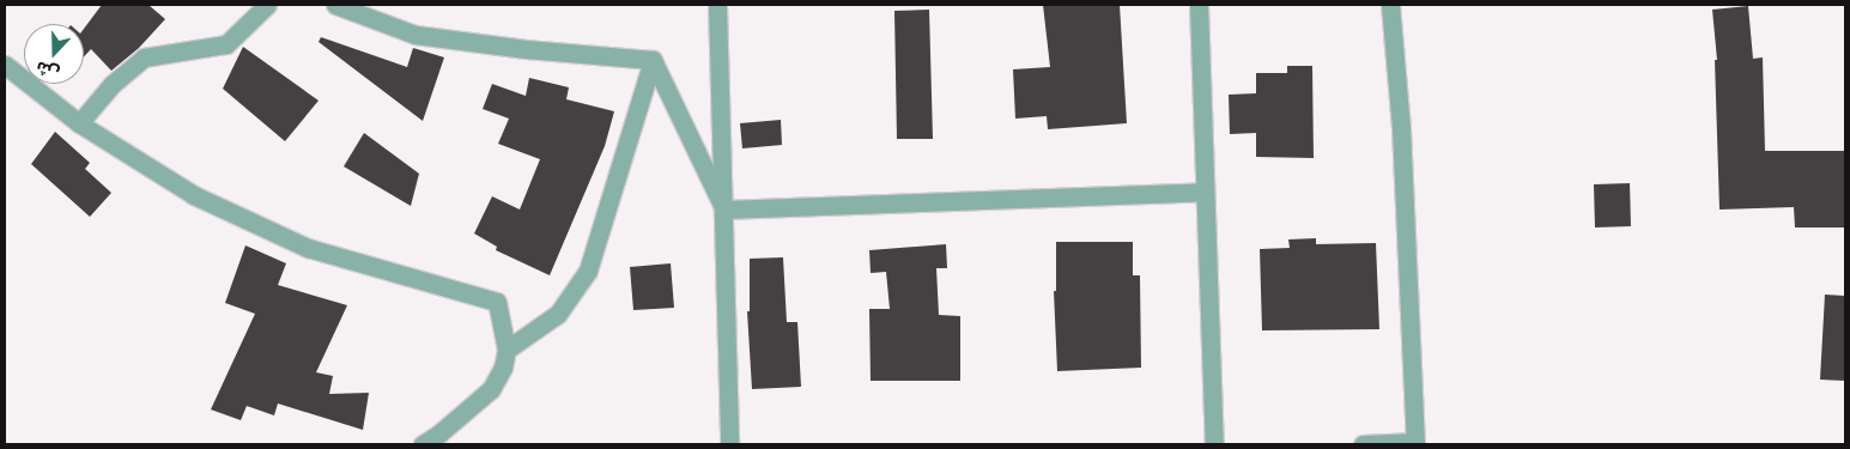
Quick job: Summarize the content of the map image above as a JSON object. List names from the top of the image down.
{
  "north": "bottom"
}
